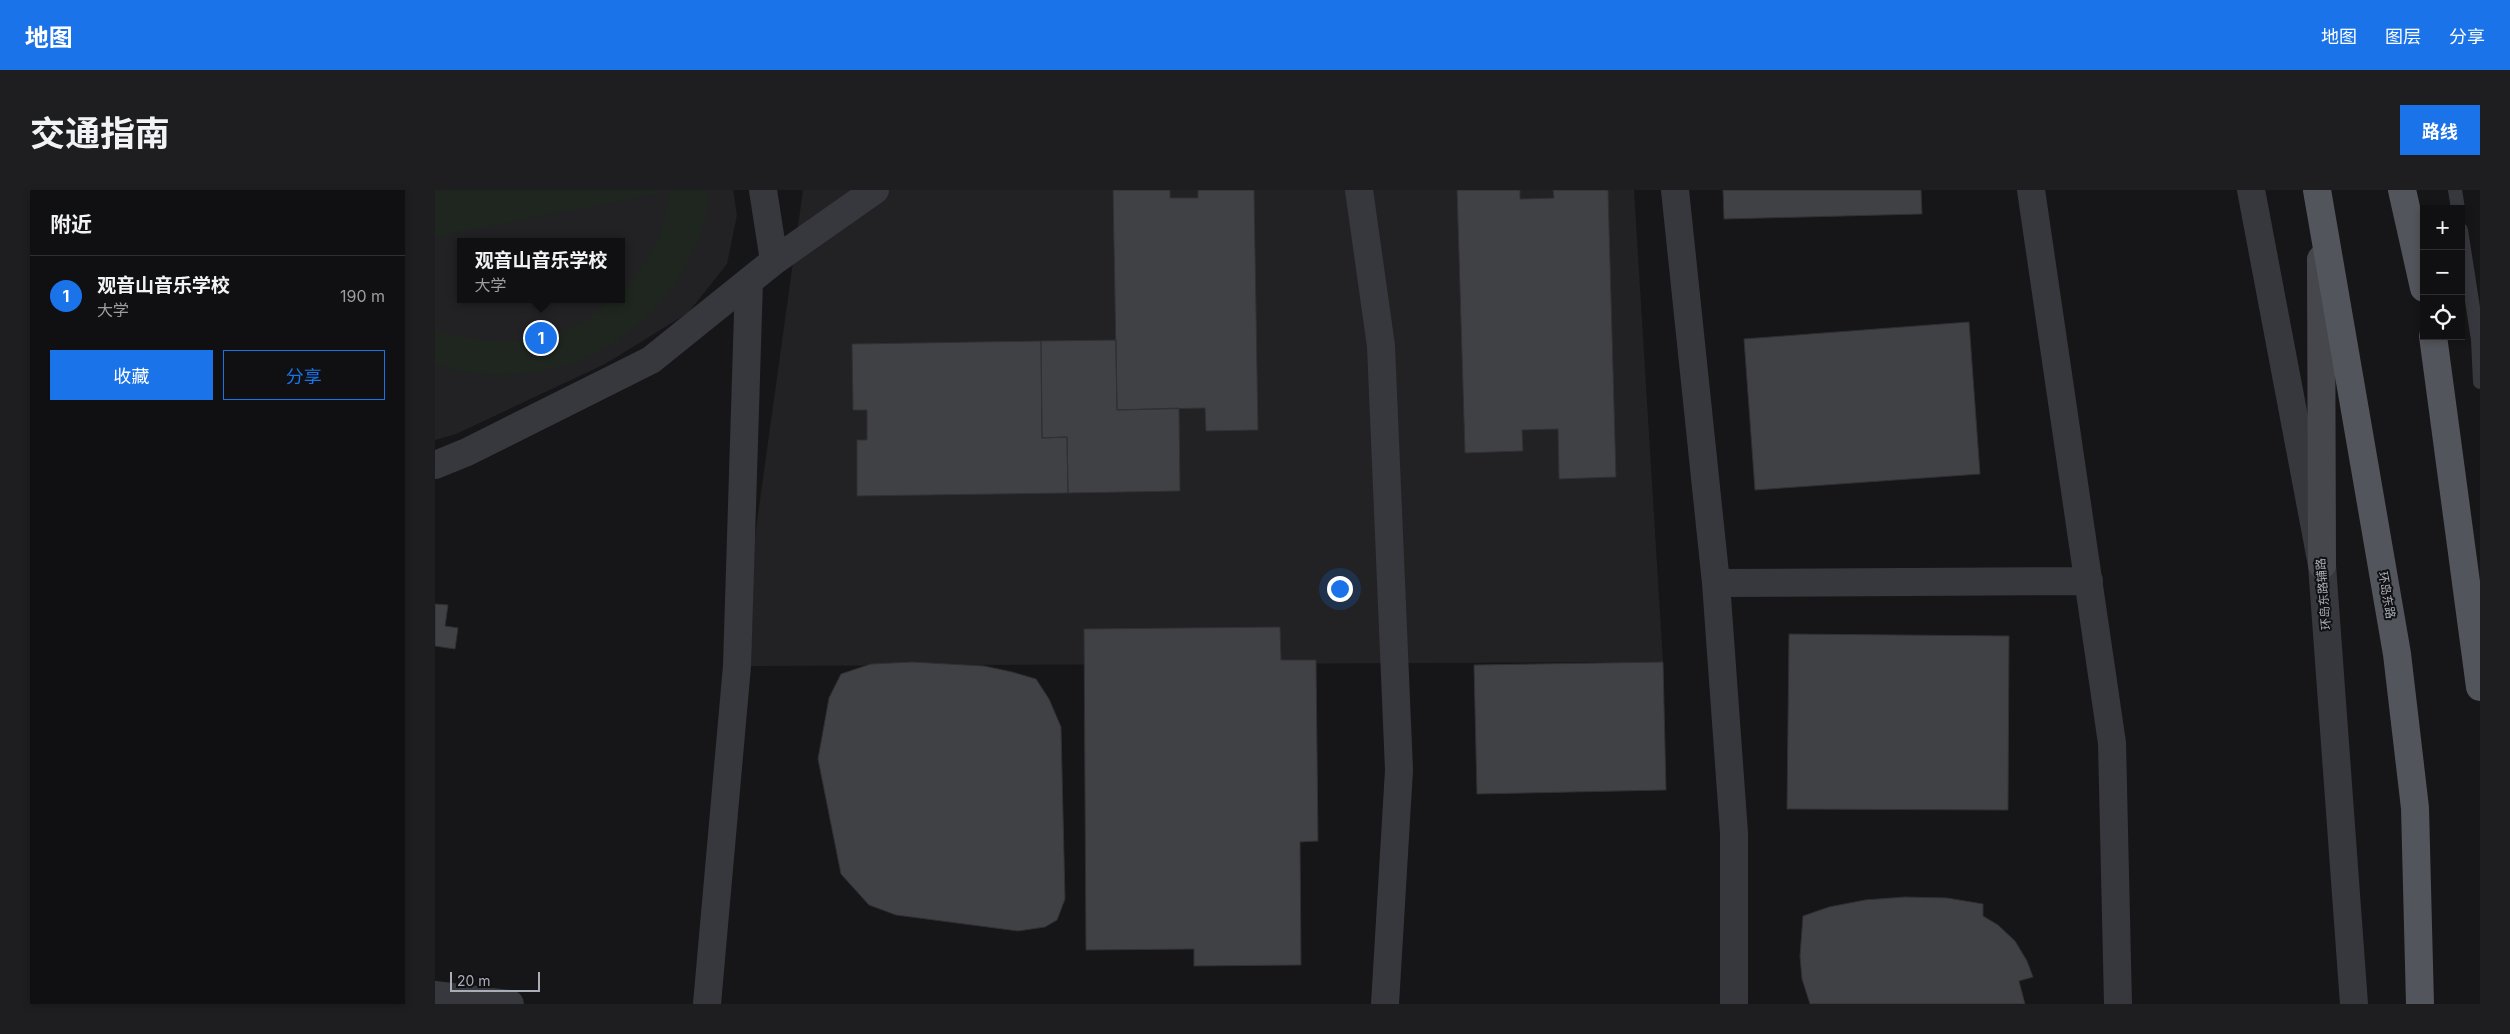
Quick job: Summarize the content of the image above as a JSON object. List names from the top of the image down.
{
  "streets": {
    "main road": ["环岛东路"],
    "street": ["环岛东路辅路"]
  },
  "scale_bar": "20 m",
  "page": {
    "header": "地图",
    "nav": ["地图", "图层", "分享"],
    "title": "交通指南",
    "buttons": [
      "路线",
      ["收藏", "分享"]
    ],
    "heading": "附近",
    "map_buttons": ["+", "−"],
    "popup": ["观音山音乐学校", "大学"],
    "list": [
      {
        "mark": "1",
        "name": "观音山音乐学校",
        "note": "大学",
        "value": "190 m"
      }
    ],
    "pins": "1",
    "scale": "20 m"
  }
}
